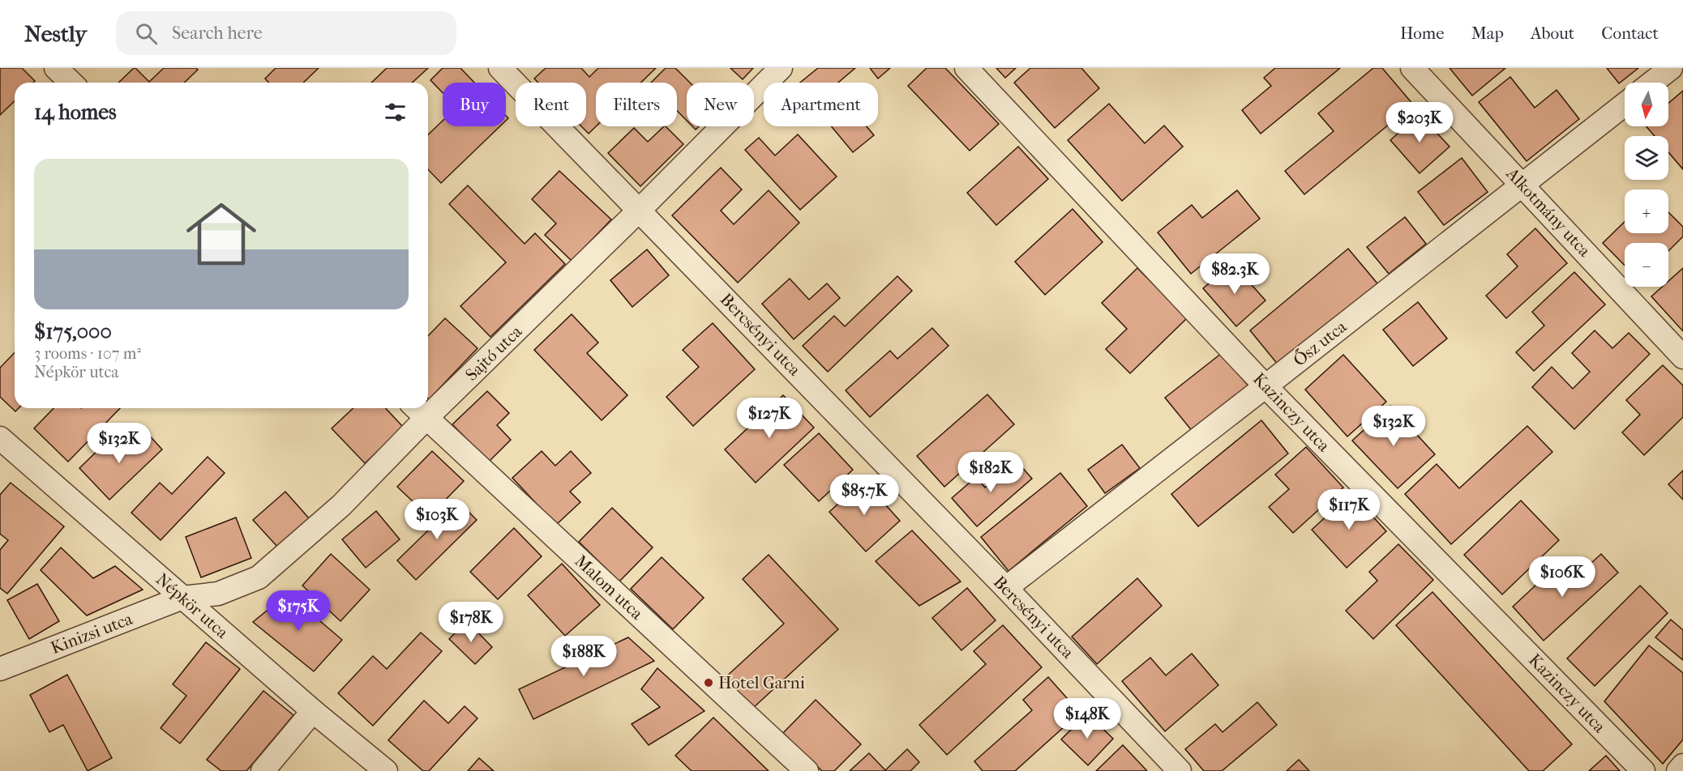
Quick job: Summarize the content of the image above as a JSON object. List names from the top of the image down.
{
  "streets": {
    "street": [
      "Alkotmány utca",
      "Bercsényi utca",
      "Ősz utca",
      "Sajtó utca",
      "Kazinczy utca",
      "Malom utca",
      "Népkör utca",
      "Kinizsi utca"
    ]
  },
  "crossings": [
    ["Alkotmány utca", "Ősz utca"],
    ["Bercsényi utca", "Ősz utca"],
    ["Bercsényi utca", "Sajtó utca"],
    ["Ősz utca", "Kazinczy utca"],
    ["Sajtó utca", "Malom utca"],
    ["Sajtó utca", "Népkör utca"],
    ["Sajtó utca", "Kinizsi utca"],
    ["Népkör utca", "Kinizsi utca"]
  ],
  "places": ["Hotel Garni"],
  "north": "bottom",
  "page": {
    "header": "Nestly",
    "search": "Search here",
    "nav": [
      "Home",
      "Map",
      "About",
      "Contact"
    ],
    "map_buttons": ["+", "−"],
    "chip": [
      "Buy",
      "Rent",
      "Filters",
      "New",
      "Apartment"
    ],
    "heading": "14 homes",
    "price": [
      "$203K",
      "$82.3K",
      "$127K",
      "$132K",
      "$132K",
      "$182K",
      "$85.7K",
      "$117K",
      "$103K",
      "$106K",
      "$175K",
      "$178K",
      "$188K",
      "$148K"
    ],
    "list": [
      {
        "name": "$175,000",
        "note": "3 rooms · 107 m² · Népkör utca"
      }
    ]
  }
}
